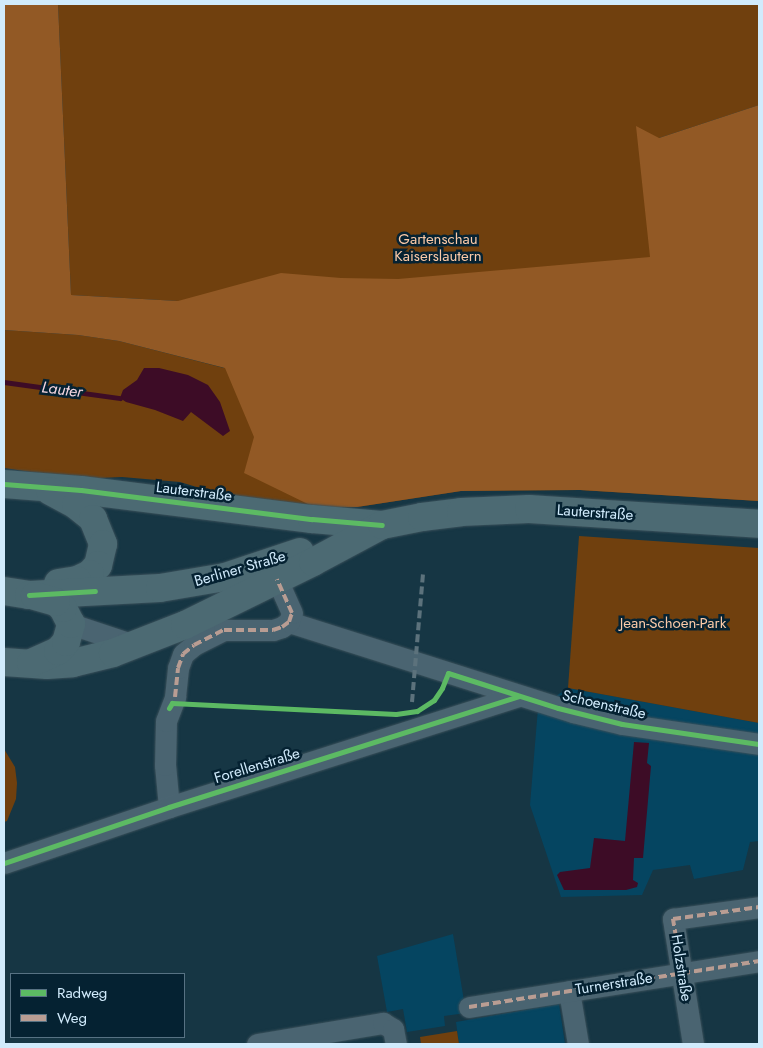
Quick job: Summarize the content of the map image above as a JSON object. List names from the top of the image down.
{
  "streets": {
    "main road": ["Lauterstraße", "Berliner Straße"],
    "street": [
      "Schoenstraße",
      "Forellenstraße",
      "Holzstraße",
      "Turnerstraße"
    ]
  },
  "crossings": [
    ["Lauterstraße", "Berliner Straße"],
    ["Schoenstraße", "Forellenstraße"],
    ["Holzstraße", "Turnerstraße"]
  ],
  "water": ["Lauter"],
  "parks": ["Gartenschau Kaiserslautern", "Jean-Schoen-Park"],
  "legend": ["Radweg", "Weg"]
}
